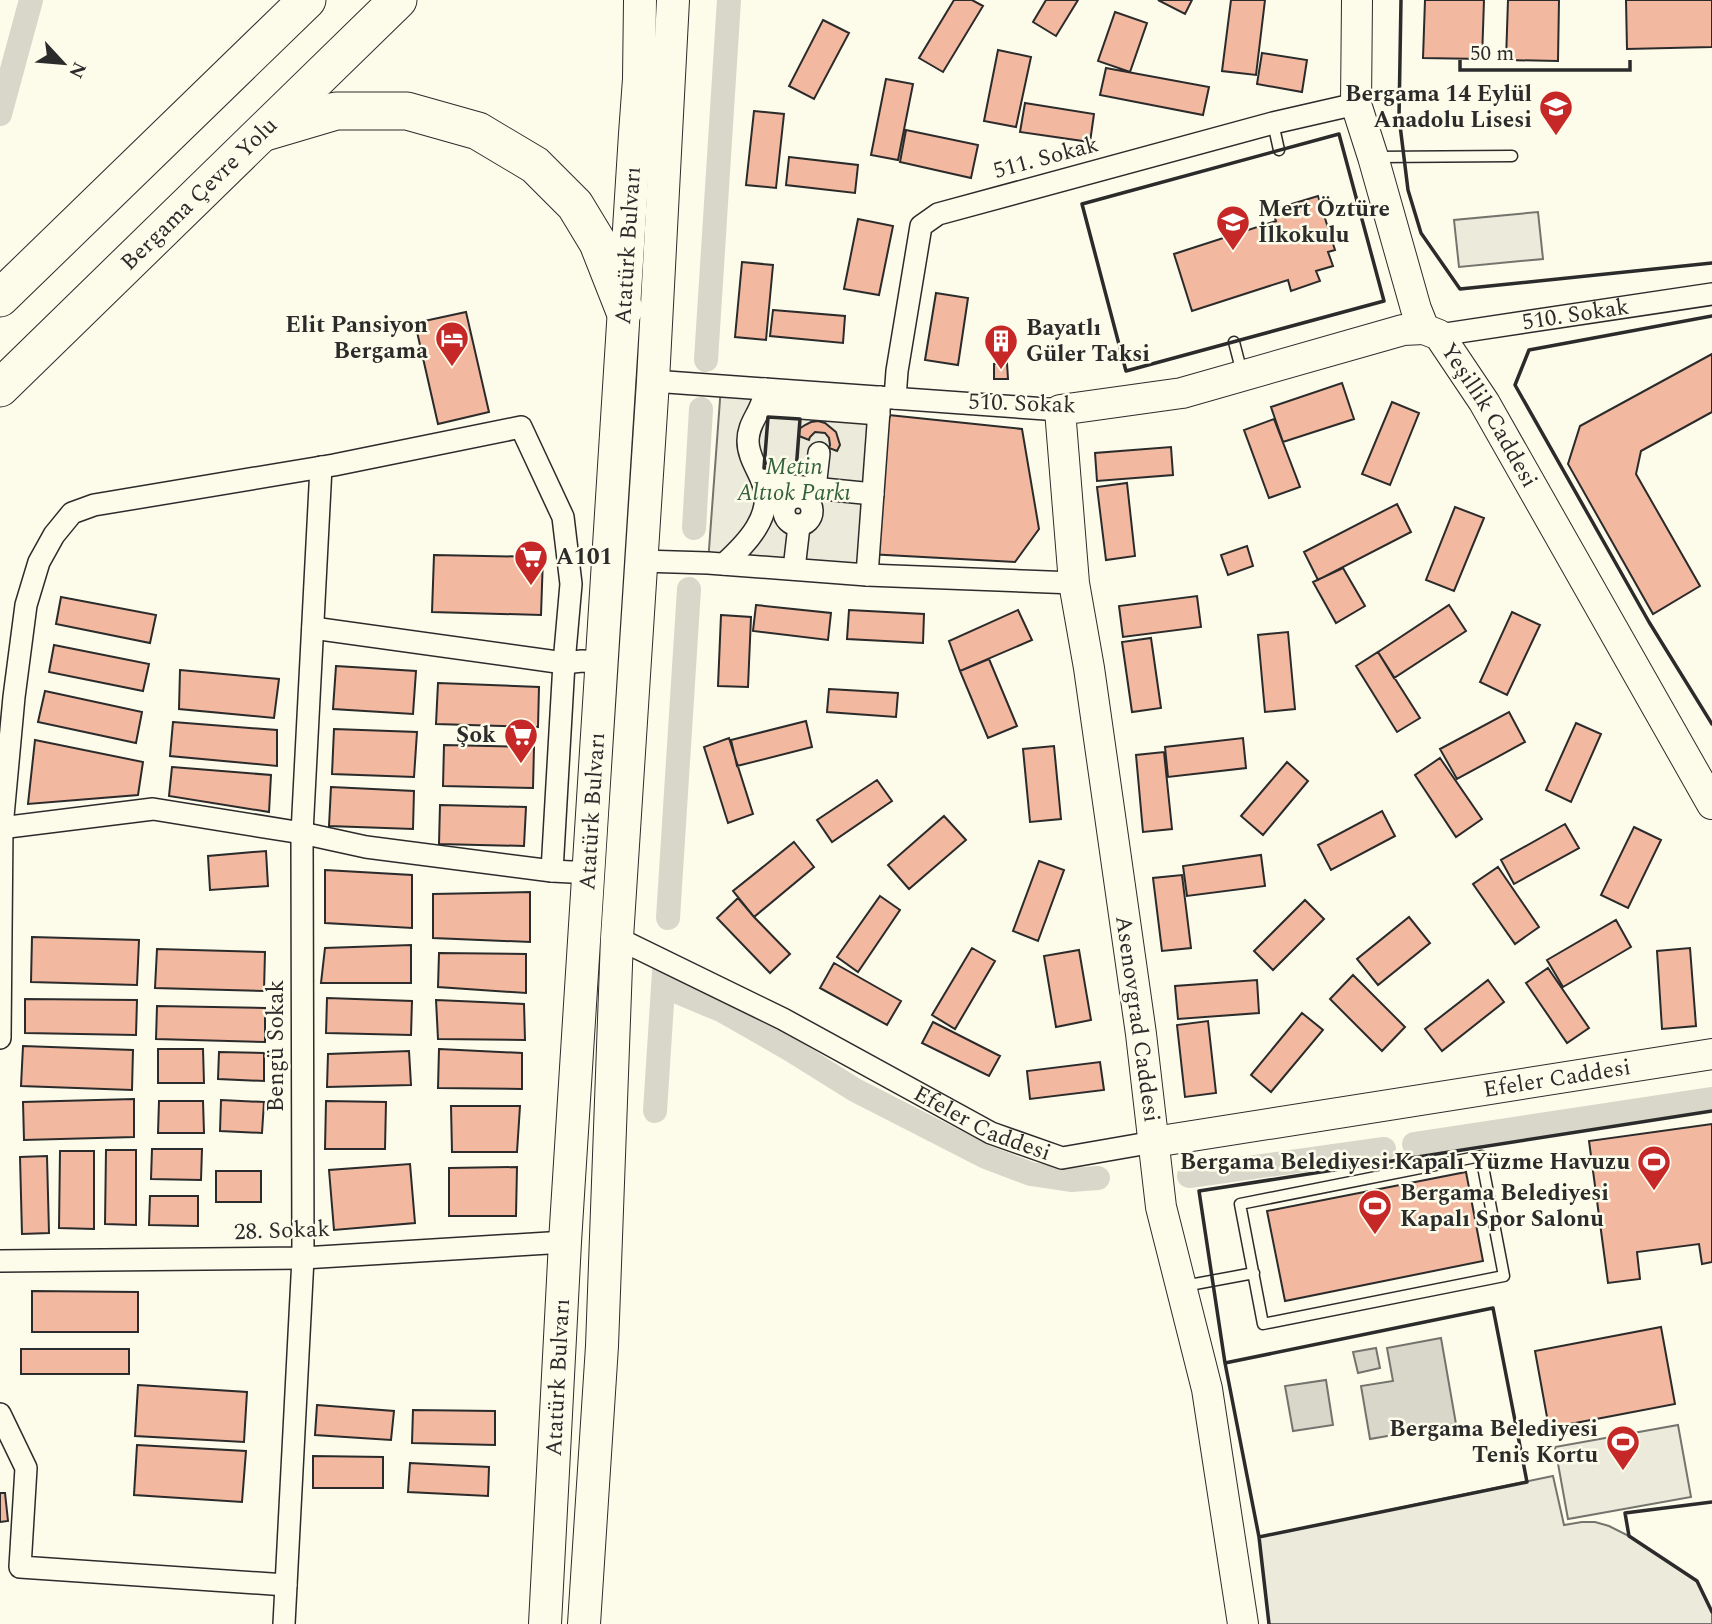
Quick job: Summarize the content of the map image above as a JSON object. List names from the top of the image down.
{
  "streets": {
    "highway": ["Bergama Çevre Yolu"],
    "main road": [
      "Atatürk Bulvarı",
      "510. Sokak",
      "Yeşillik Caddesi",
      "Asenovgrad Caddesi",
      "Efeler Caddesi"
    ],
    "street": ["511. Sokak", "Bengü Sokak", "28. Sokak"]
  },
  "crossings": [
    ["511. Sokak", "510. Sokak"],
    ["511. Sokak", "Yeşillik Caddesi"],
    ["Atatürk Bulvarı", "510. Sokak"],
    ["Atatürk Bulvarı", "Efeler Caddesi"],
    ["Atatürk Bulvarı", "28. Sokak"],
    ["510. Sokak", "Yeşillik Caddesi"],
    ["510. Sokak", "Asenovgrad Caddesi"],
    ["Asenovgrad Caddesi", "Efeler Caddesi"],
    ["Bengü Sokak", "28. Sokak"]
  ],
  "parks": ["Metin Altıok Parkı"],
  "places": {
    "school or university": ["Bergama 14 Eylül Anadolu Lisesi", "Mert Öztüre İlkokulu"],
    "hotel": ["Elit Pansiyon Bergama"],
    "building": ["Bayatlı Güler Taksi"],
    "supermarket": ["A101", "Şok"],
    "sports": ["Bergama Belediyesi Kapalı Yüzme Havuzu", "Bergama Belediyesi Kapalı Spor Salonu", "Bergama Belediyesi Tenis Kortu"]
  },
  "scale_bar": "50 m",
  "north": "bottom right"
}
